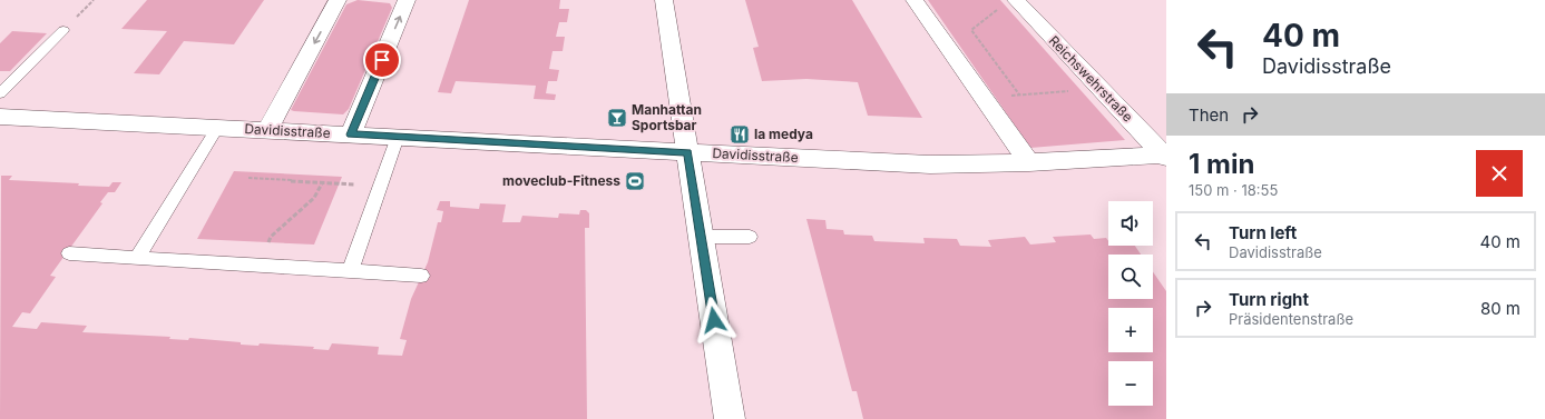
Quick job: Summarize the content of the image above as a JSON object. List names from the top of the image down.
{
  "streets": {
    "street": ["Reichswehrstraße", "Davidisstraße"]
  },
  "crossings": [
    ["Reichswehrstraße", "Davidisstraße"]
  ],
  "places": {
    "bar": ["Manhattan Sportsbar"],
    "restaurant": ["la medya"],
    "sports": ["moveclub-Fitness"]
  },
  "page": {
    "turn": ["40 m", "Davidisstraße"],
    "then": "Then",
    "heading": ["1 min", "150 m · 18:55"],
    "map_buttons": ["+", "−"],
    "list": [
      {
        "name": "Turn left",
        "note": "Davidisstraße",
        "value": "40 m"
      },
      {
        "name": "Turn right",
        "note": "Präsidentenstraße",
        "value": "80 m"
      }
    ]
  }
}
